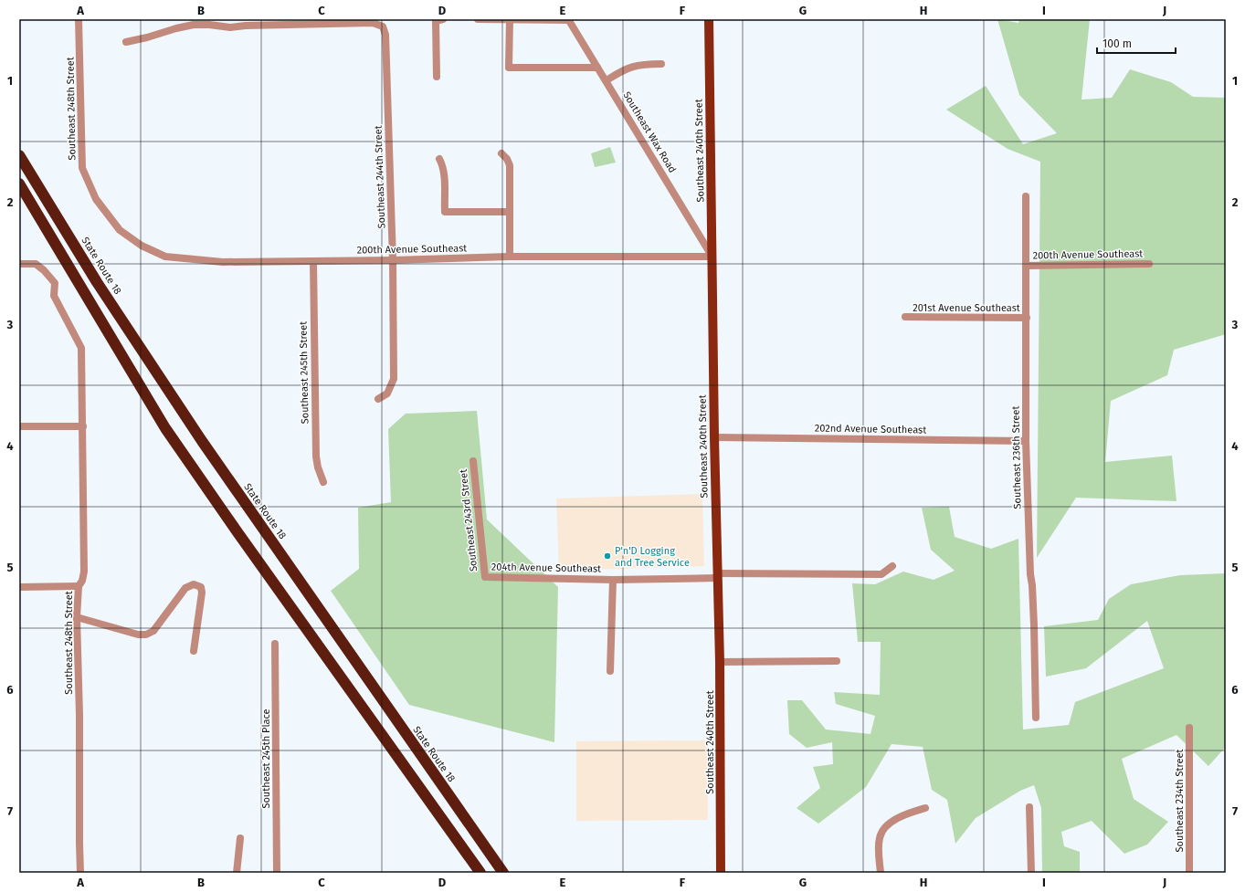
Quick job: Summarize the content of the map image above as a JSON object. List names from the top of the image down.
{
  "streets": {
    "highway": ["State Route 18"],
    "main road": ["Southeast 240th Street"],
    "street": [
      "Southeast 248th Street",
      "Southeast Wax Road",
      "Southeast 244th Street",
      "200th Avenue Southeast",
      "201st Avenue Southeast",
      "Southeast 245th Street",
      "202nd Avenue Southeast",
      "Southeast 236th Street",
      "Southeast 243rd Street",
      "204th Avenue Southeast",
      "Southeast 245th Place",
      "Southeast 234th Street"
    ]
  },
  "crossings": [
    ["Southeast 248th Street", "200th Avenue Southeast"],
    ["Southeast Wax Road", "Southeast 240th Street"],
    ["Southeast Wax Road", "200th Avenue Southeast"],
    ["Southeast 240th Street", "200th Avenue Southeast"],
    ["Southeast 240th Street", "202nd Avenue Southeast"],
    ["Southeast 240th Street", "204th Avenue Southeast"],
    ["Southeast 244th Street", "200th Avenue Southeast"],
    ["200th Avenue Southeast", "Southeast 245th Street"],
    ["200th Avenue Southeast", "Southeast 236th Street"],
    ["201st Avenue Southeast", "Southeast 236th Street"],
    ["202nd Avenue Southeast", "Southeast 236th Street"],
    ["Southeast 243rd Street", "204th Avenue Southeast"]
  ],
  "places": ["P'n'D Logging and Tree Service"],
  "scale_bar": "100 m",
  "grid": {
    "columns": [
      "A",
      "B",
      "C",
      "D",
      "E",
      "F",
      "G",
      "H",
      "I",
      "J"
    ],
    "rows": [
      "1",
      "2",
      "3",
      "4",
      "5",
      "6",
      "7"
    ]
  }
}
